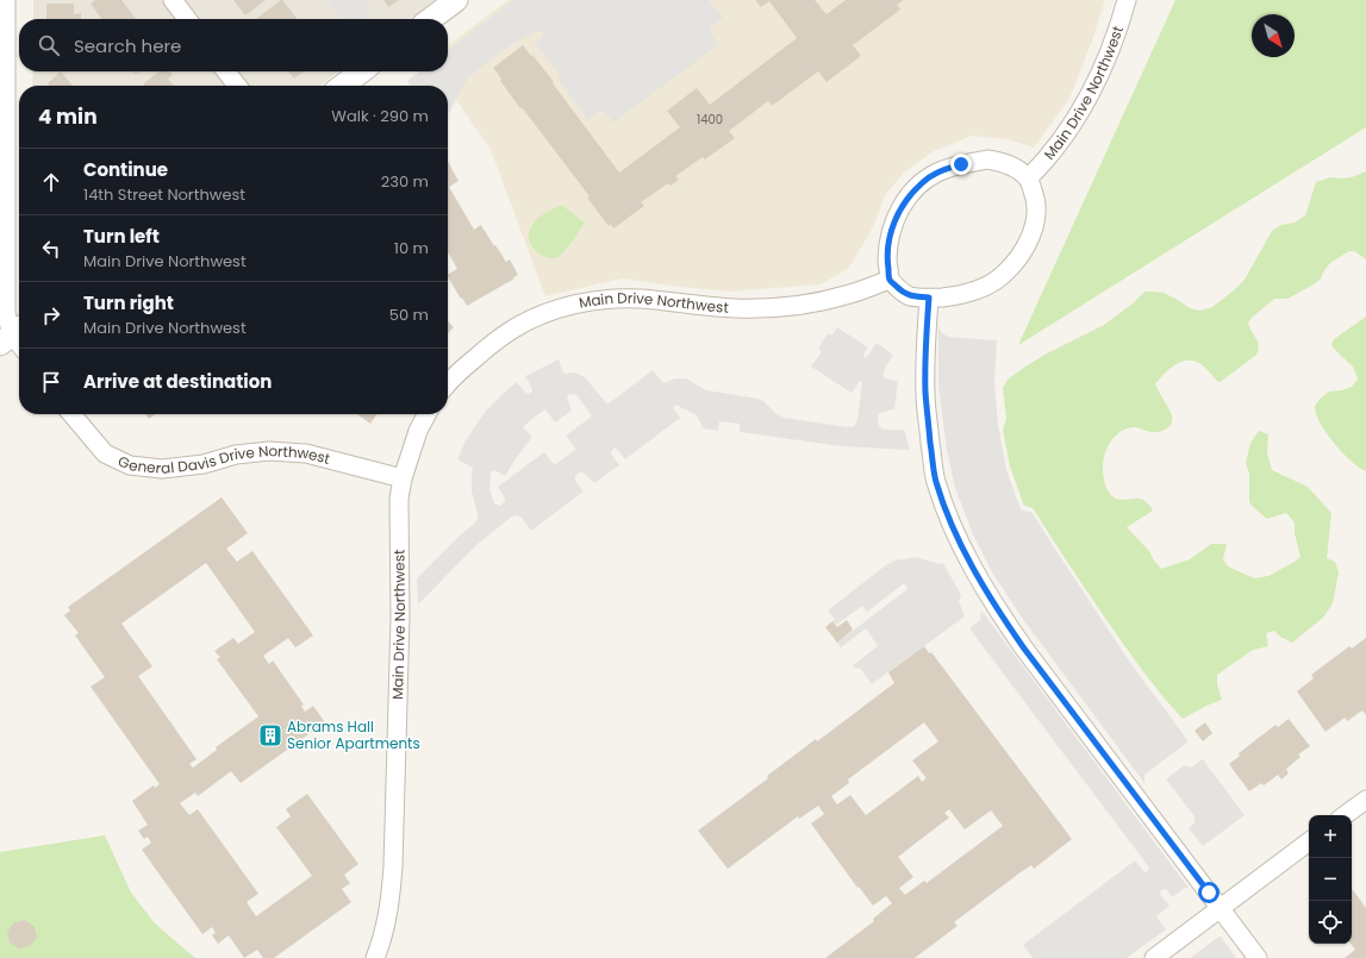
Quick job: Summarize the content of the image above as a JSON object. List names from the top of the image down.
{
  "streets": {
    "street": ["Main Drive Northwest", "General Davis Drive Northwest"]
  },
  "crossings": [
    ["Main Drive Northwest", "General Davis Drive Northwest"]
  ],
  "places": {
    "building": ["Abrams Hall Senior Apartments"]
  },
  "house_numbers": ["1400"],
  "north": "bottom right",
  "page": {
    "search": "Search here",
    "heading": ["4 min", "Walk · 290 m"],
    "list": [
      ["Continue", "14th Street Northwest", "230 m"],
      ["Turn left", "Main Drive Northwest", "10 m"],
      ["Turn right", "Main Drive Northwest", "50 m"],
      "Arrive at destination"
    ],
    "map_buttons": ["+", "−"]
  }
}
